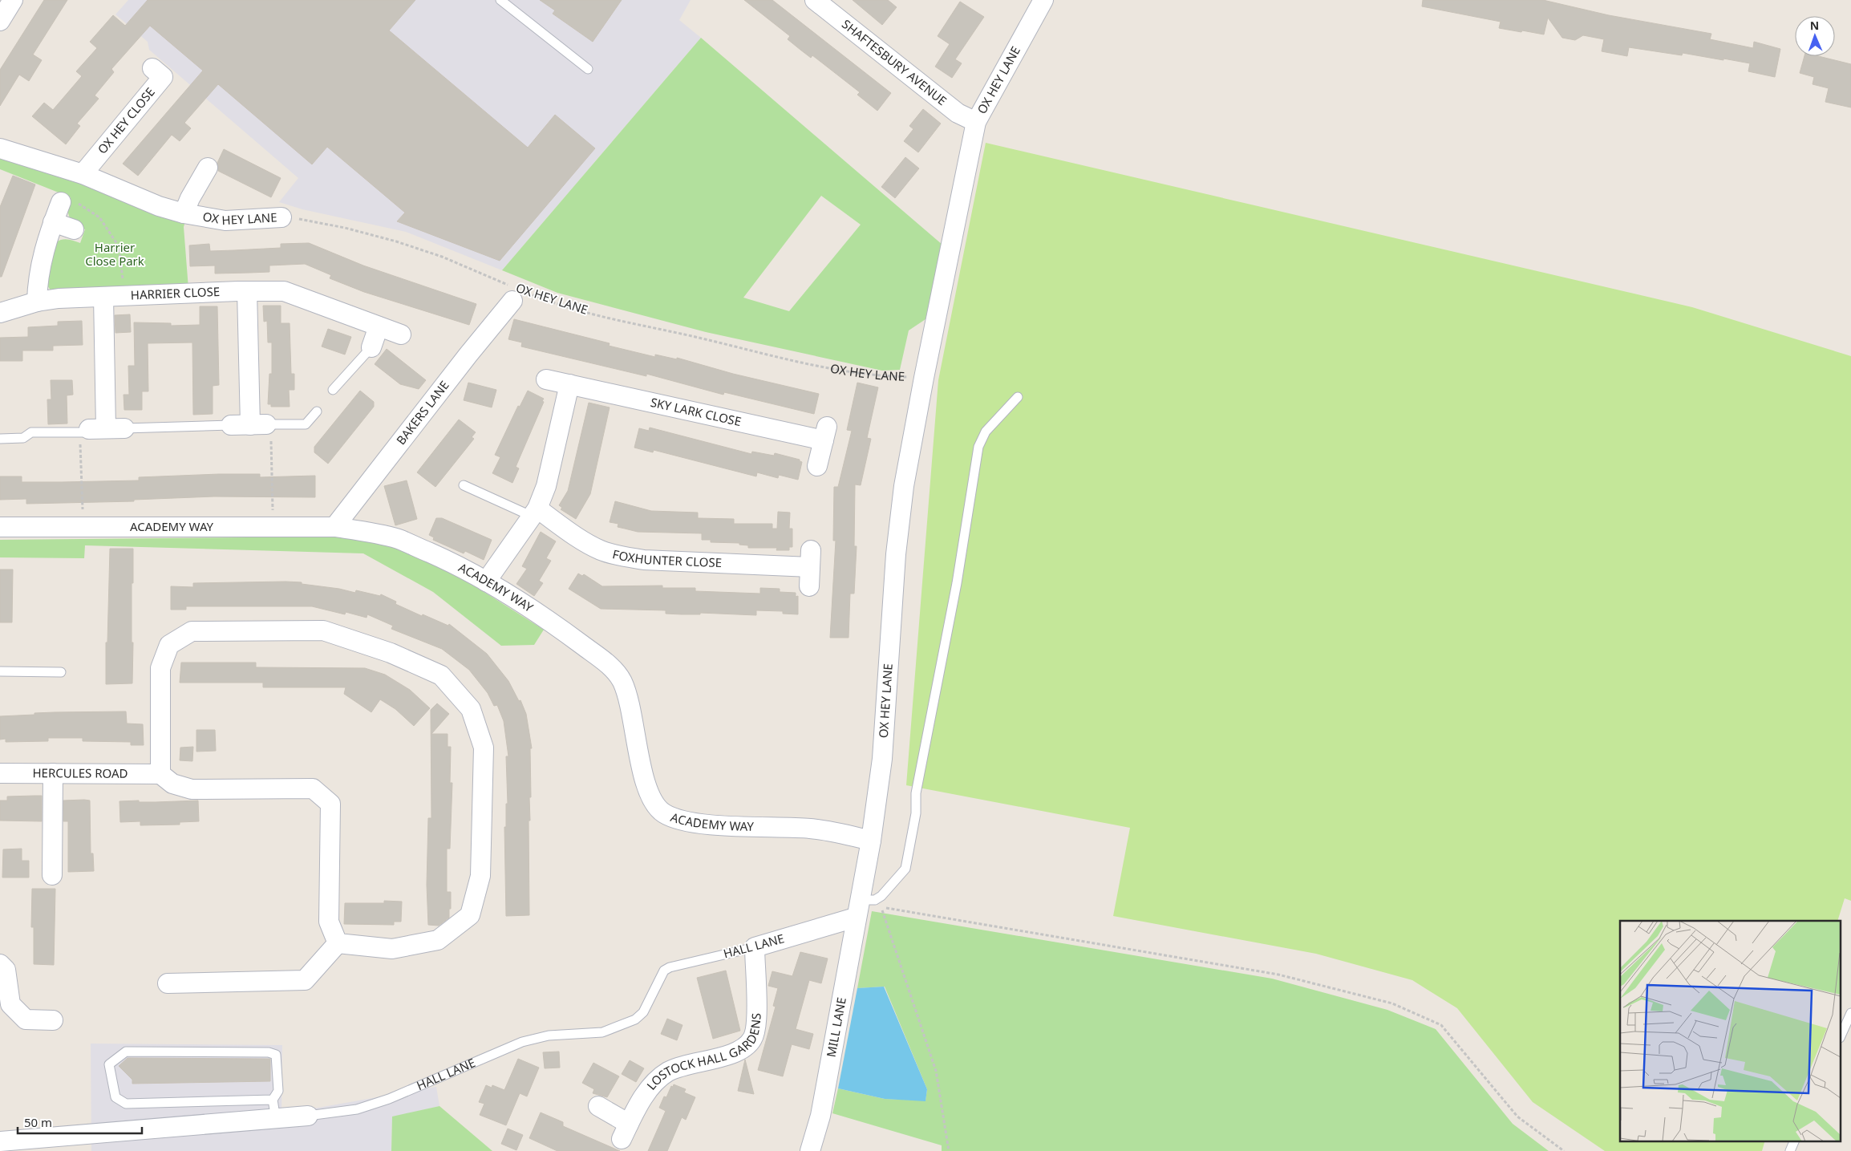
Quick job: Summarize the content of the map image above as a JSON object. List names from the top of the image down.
{
  "streets": {
    "street": [
      "SHAFTESBURY AVENUE",
      "OX HEY LANE",
      "OX HEY CLOSE",
      "HARRIER CLOSE",
      "SKY LARK CLOSE",
      "BAKERS LANE",
      "ACADEMY WAY",
      "FOXHUNTER CLOSE",
      "HERCULES ROAD",
      "HALL LANE",
      "MILL LANE",
      "LOSTOCK HALL GARDENS"
    ]
  },
  "crossings": [
    ["SHAFTESBURY AVENUE", "OX HEY LANE"],
    ["OX HEY LANE", "OX HEY CLOSE"],
    ["OX HEY LANE", "BAKERS LANE"],
    ["OX HEY LANE", "ACADEMY WAY"],
    ["OX HEY LANE", "HALL LANE"],
    ["OX HEY LANE", "MILL LANE"],
    ["BAKERS LANE", "ACADEMY WAY"],
    ["HALL LANE", "MILL LANE"],
    ["HALL LANE", "LOSTOCK HALL GARDENS"]
  ],
  "parks": ["Harrier Close Park"],
  "scale_bar": "50 m",
  "north": "top"
}
